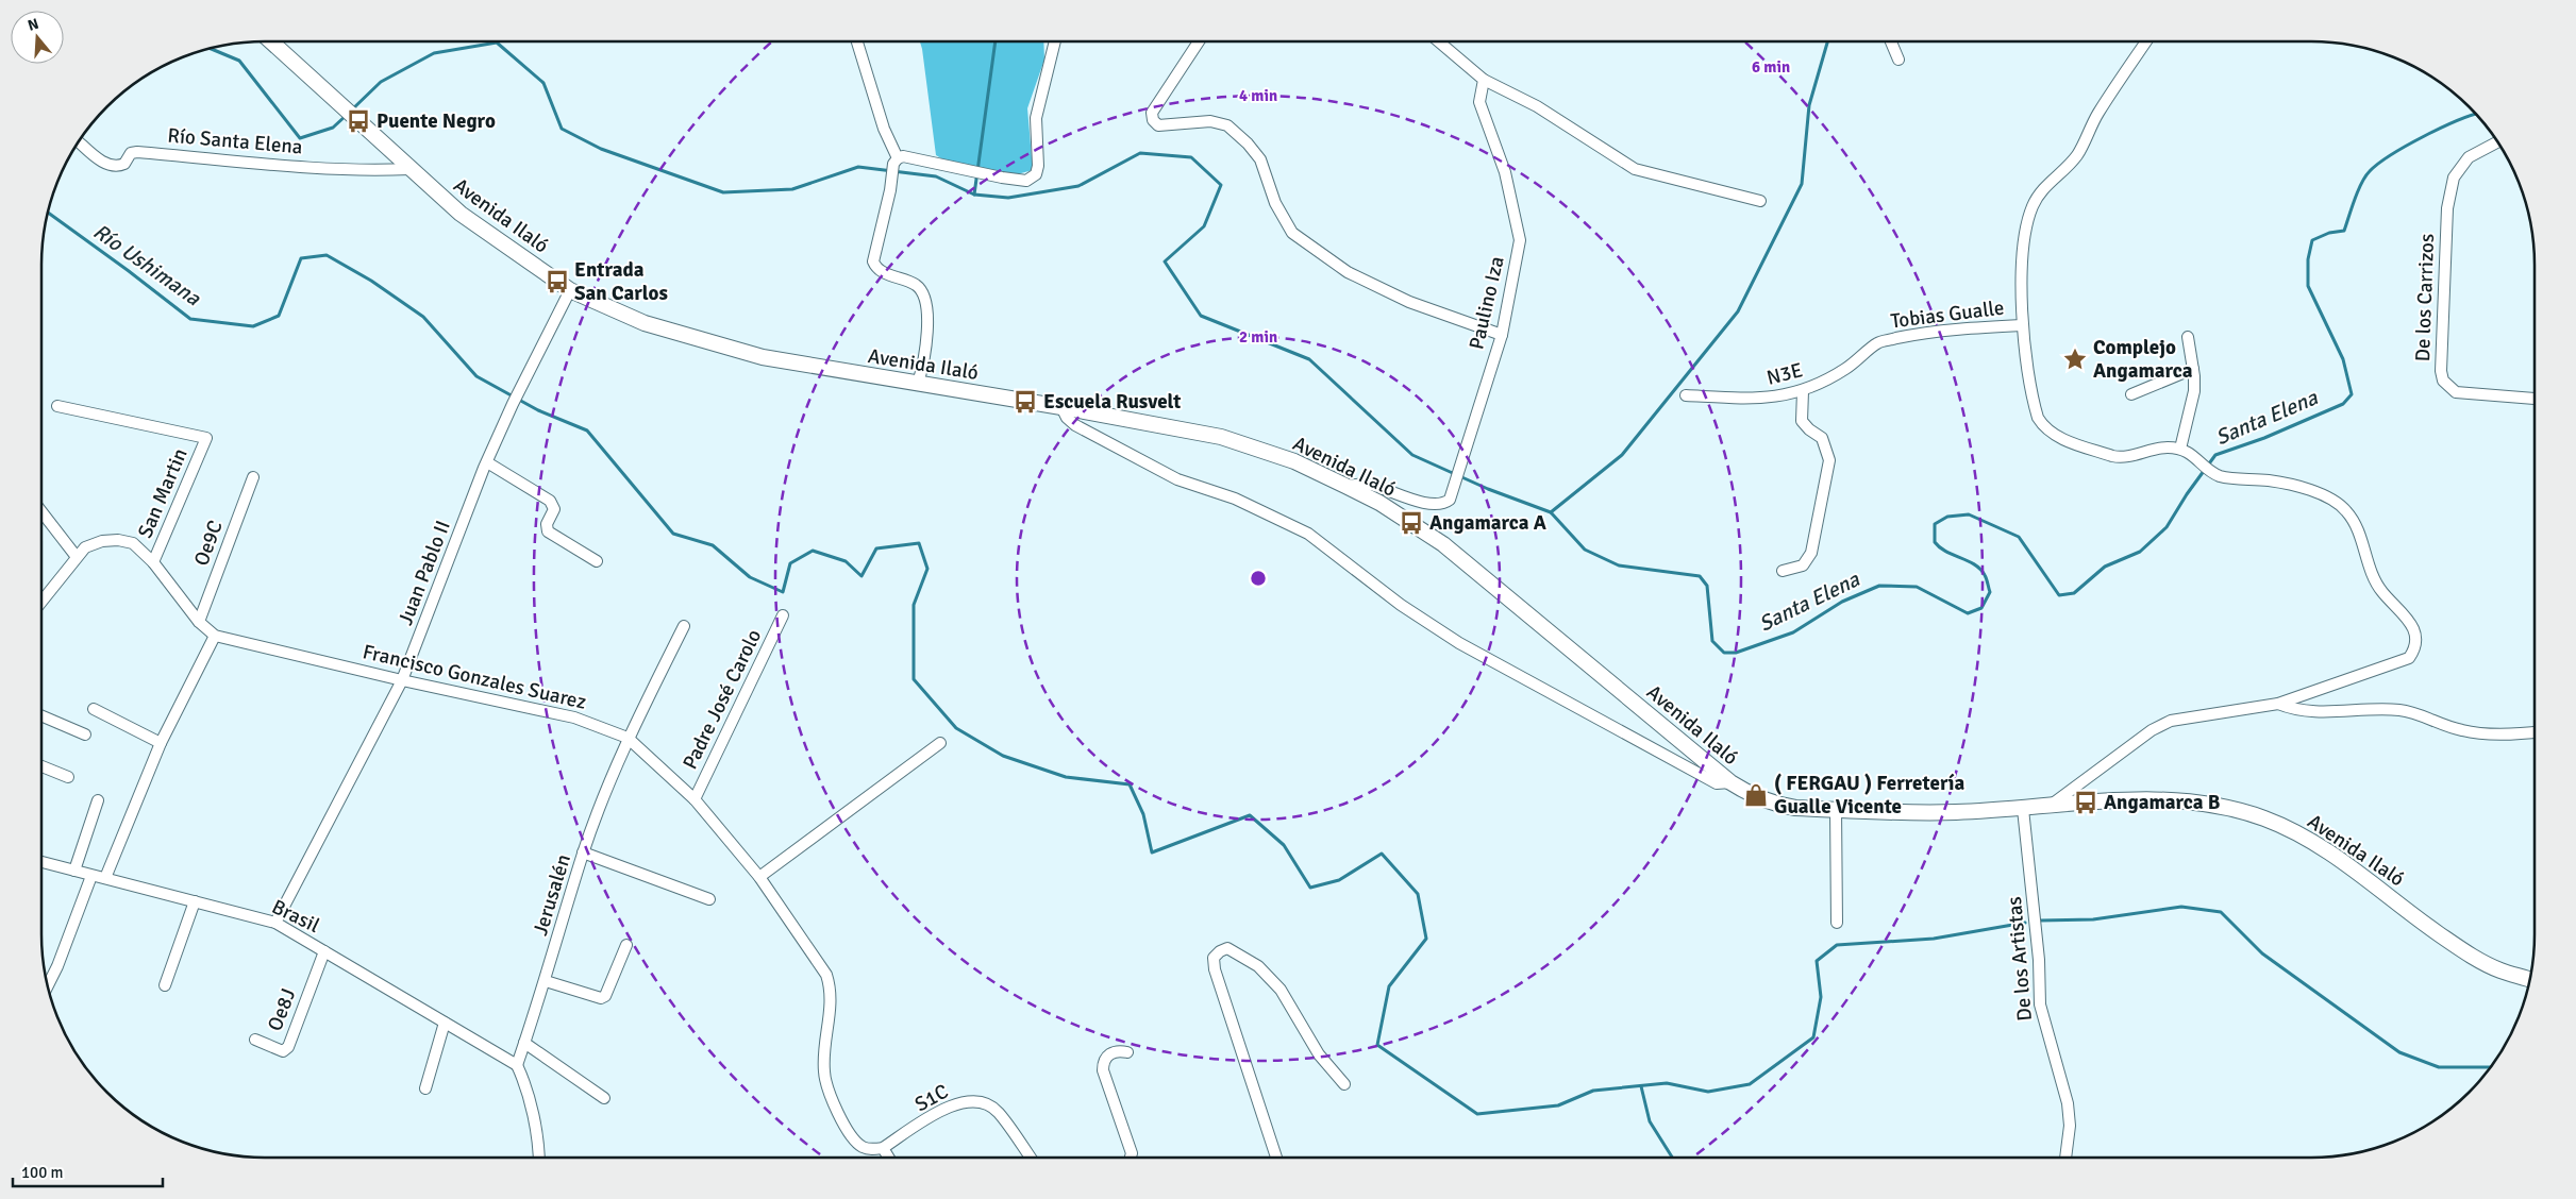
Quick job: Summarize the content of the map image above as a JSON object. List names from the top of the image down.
{
  "streets": {
    "main road": ["Avenida Ilaló"],
    "street": [
      "Río Santa Elena",
      "De los Carrizos",
      "Paulino Iza",
      "Tobias Gualle",
      "N3E",
      "San Martin",
      "Oe9C",
      "Juan Pablo II",
      "Francisco Gonzales Suarez",
      "Padre José Carolo",
      "Jerusalén",
      "Brasil",
      "De los Artistas",
      "Oe8J",
      "S1C"
    ]
  },
  "crossings": [
    ["Río Santa Elena", "Avenida Ilaló"],
    ["Avenida Ilaló", "Paulino Iza"],
    ["Avenida Ilaló", "Juan Pablo II"],
    ["Avenida Ilaló", "De los Artistas"],
    ["Tobias Gualle", "N3E"],
    ["San Martin", "Francisco Gonzales Suarez"],
    ["Oe9C", "Francisco Gonzales Suarez"],
    ["Juan Pablo II", "Francisco Gonzales Suarez"],
    ["Juan Pablo II", "Brasil"],
    ["Francisco Gonzales Suarez", "Padre José Carolo"],
    ["Francisco Gonzales Suarez", "Jerusalén"],
    ["Francisco Gonzales Suarez", "S1C"],
    ["Jerusalén", "Brasil"],
    ["Brasil", "Oe8J"]
  ],
  "water": ["Río Ushimana", "Santa Elena"],
  "places": {
    "bus stop": [
      "Puente Negro",
      "Entrada San Carlos",
      "Escuela Rusvelt",
      "Angamarca A",
      "Angamarca B"
    ],
    "place": ["Complejo Angamarca"],
    "shop": ["( FERGAU ) Ferretería Gualle Vicente"]
  },
  "scale_bar": "100 m",
  "north": "top",
  "rings": ["6 min", "4 min", "2 min"]
}
